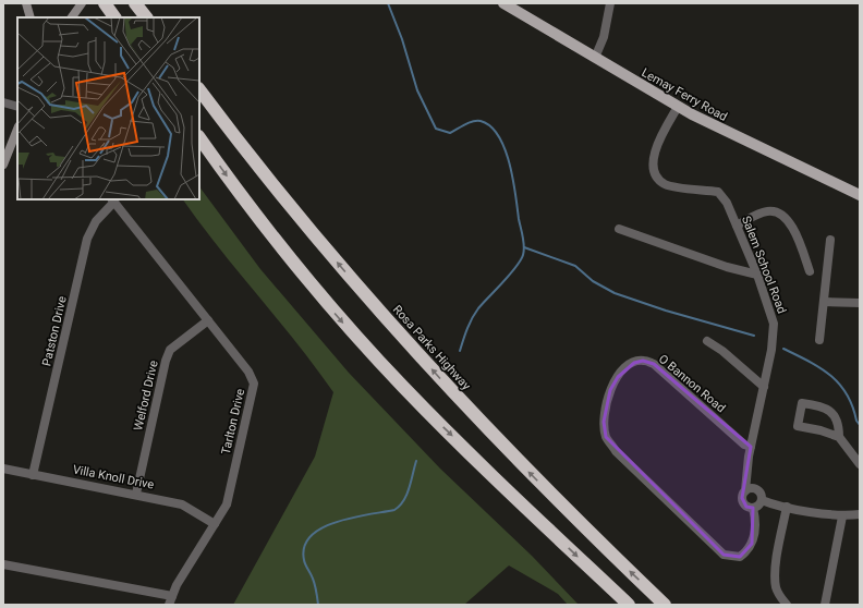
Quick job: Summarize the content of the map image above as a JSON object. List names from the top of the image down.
{
  "streets": {
    "highway": ["Rosa Parks Highway"],
    "main road": ["Lemay Ferry Road"],
    "street": [
      "Salem School Road",
      "Patston Drive",
      "O Bannon Road",
      "Welford Drive",
      "Tarlton Drive",
      "Villa Knoll Drive"
    ]
  },
  "crossings": [
    ["Lemay Ferry Road", "Salem School Road"],
    ["Salem School Road", "O Bannon Road"],
    ["Patston Drive", "Tarlton Drive"],
    ["Patston Drive", "Villa Knoll Drive"],
    ["Welford Drive", "Tarlton Drive"],
    ["Welford Drive", "Villa Knoll Drive"],
    ["Tarlton Drive", "Villa Knoll Drive"]
  ]
}
